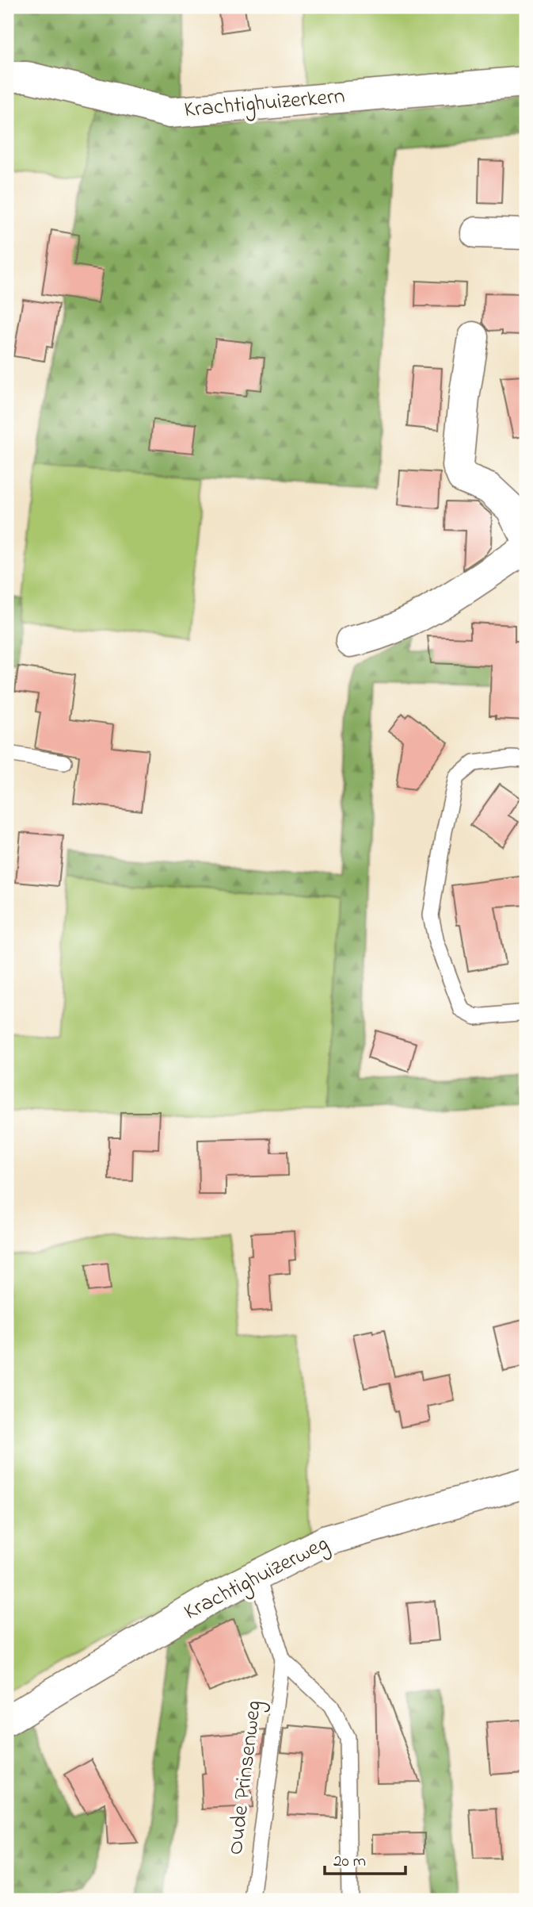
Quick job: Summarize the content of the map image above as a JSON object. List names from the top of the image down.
{
  "streets": {
    "street": ["Krachtighuizerkern", "Krachtighuizerweg"],
    "lane": ["Oude Prinsenweg"]
  },
  "crossings": [
    ["Krachtighuizerweg", "Oude Prinsenweg"]
  ],
  "scale_bar": "20 m"
}
